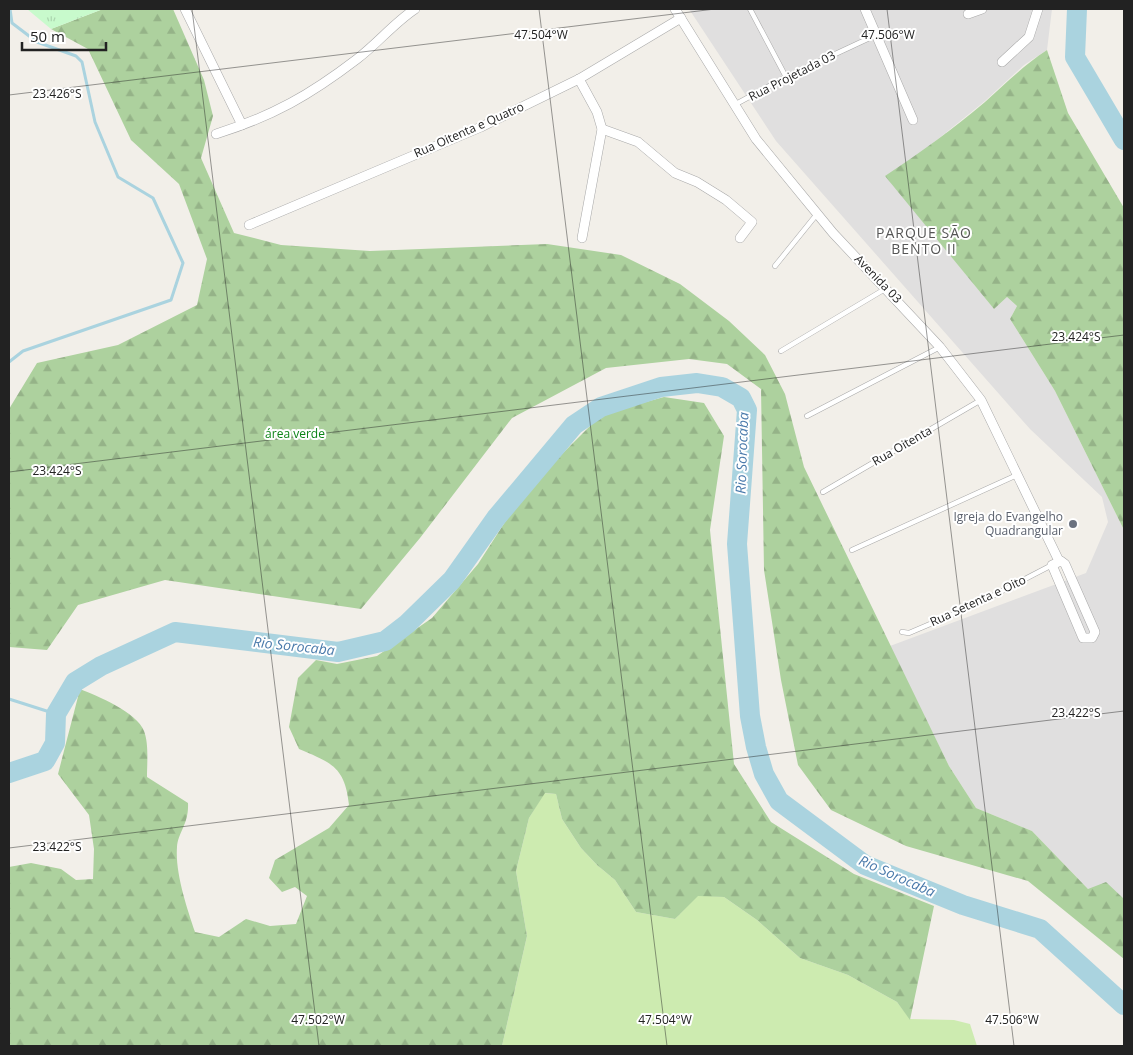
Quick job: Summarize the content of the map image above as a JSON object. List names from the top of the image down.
{
  "streets": {
    "street": ["Rua Oitenta e Quatro", "Avenida 03"],
    "lane": ["Rua Projetada 03", "Rua Oitenta", "Rua Setenta e Oito"]
  },
  "crossings": [
    ["Rua Projetada 03", "Avenida 03"],
    ["Rua Oitenta e Quatro", "Avenida 03"],
    ["Avenida 03", "Rua Oitenta"],
    ["Avenida 03", "Rua Setenta e Oito"]
  ],
  "districts": ["PARQUE SÃO BENTO II"],
  "water": ["Rio Sorocaba"],
  "parks": ["área verde"],
  "places": ["Igreja do Evangelho Quadrangular"],
  "scale_bar": "50 m",
  "coordinates": [
    "47.504°W",
    "47.506°W",
    "23.426°S",
    "23.424°S",
    "23.422°S",
    "47.502°W"
  ]
}
